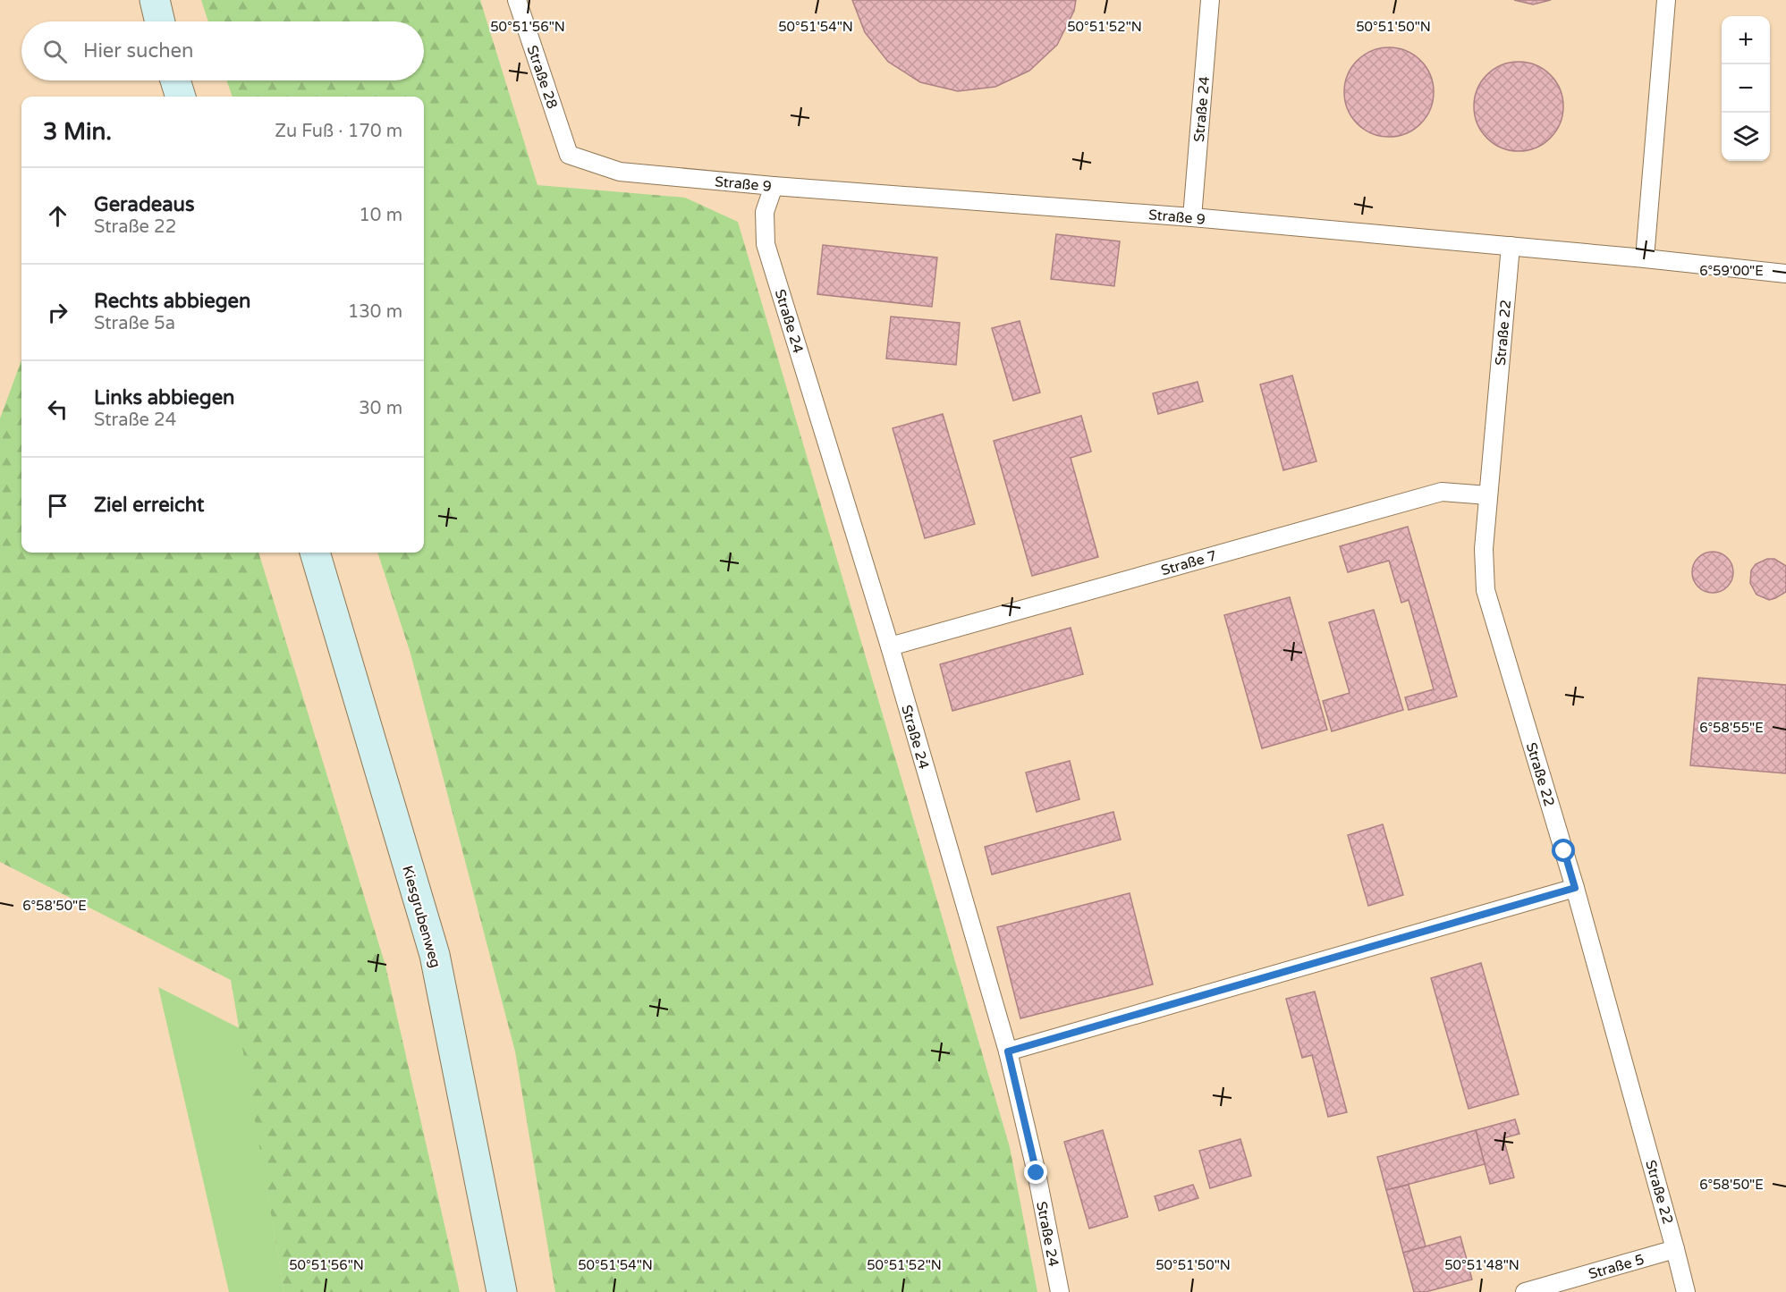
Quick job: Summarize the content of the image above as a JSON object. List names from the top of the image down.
{
  "streets": {
    "main road": ["Kiesgrubenweg"],
    "lane": [
      "Straße 28",
      "Straße 24",
      "Straße 9",
      "Straße 22",
      "Straße 7",
      "Straße 5"
    ]
  },
  "crossings": [
    ["Straße 28", "Straße 9"],
    ["Straße 24", "Straße 9"],
    ["Straße 24", "Straße 7"],
    ["Straße 9", "Straße 22"],
    ["Straße 22", "Straße 7"],
    ["Straße 22", "Straße 5"]
  ],
  "page": {
    "map_buttons": ["+", "−"],
    "search": "Hier suchen",
    "heading": ["3 Min.", "Zu Fuß · 170 m"],
    "list": [
      ["Geradeaus", "Straße 22", "10 m"],
      ["Rechts abbiegen", "Straße 5a", "130 m"],
      ["Links abbiegen", "Straße 24", "30 m"],
      "Ziel erreicht"
    ]
  },
  "coordinates": [
    "50°51'56\"N",
    "50°51'54\"N",
    "50°51'52\"N",
    "50°51'50\"N",
    "6°59'00\"E",
    "6°58'55\"E",
    "6°58'50\"E",
    "50°51'48\"N"
  ]
}
